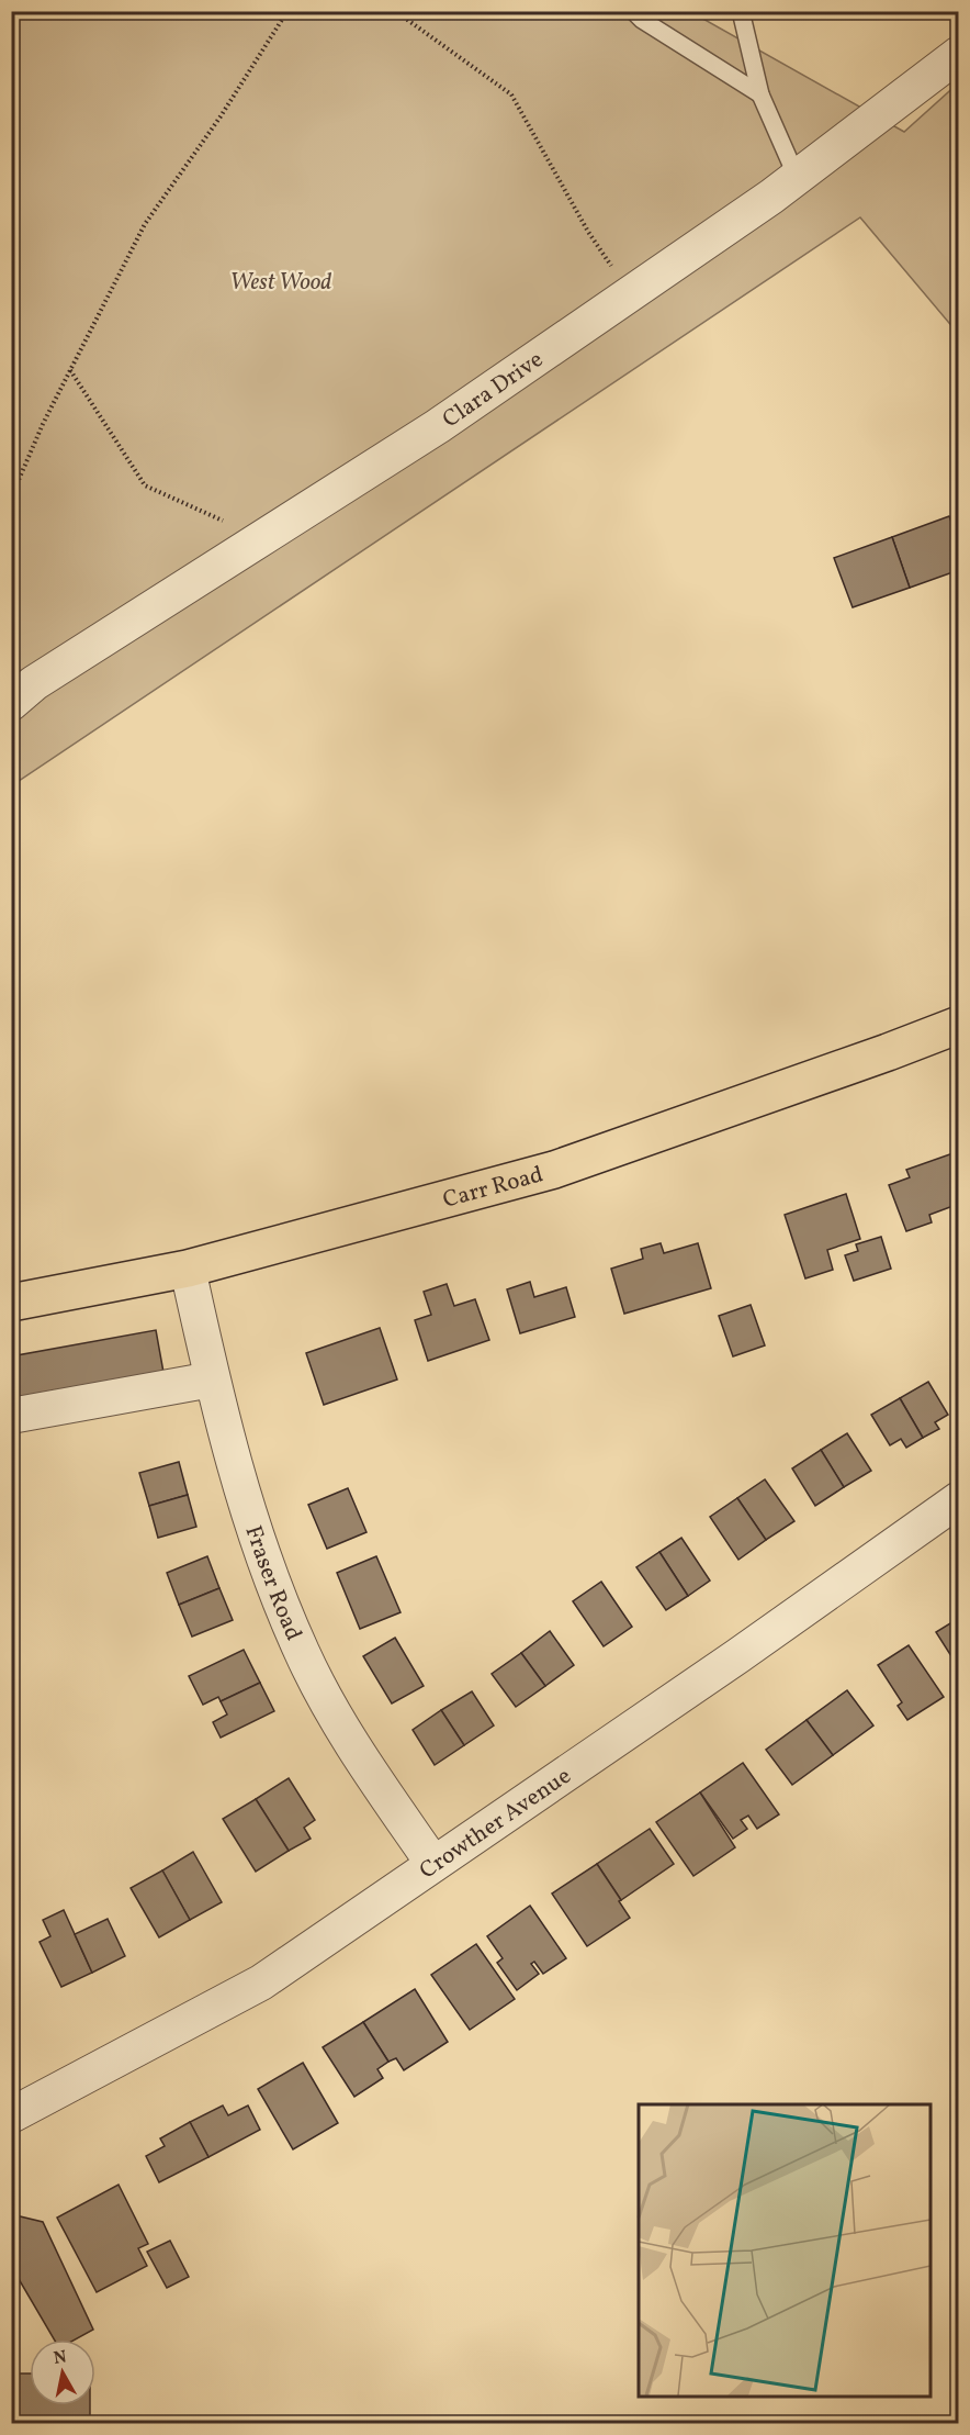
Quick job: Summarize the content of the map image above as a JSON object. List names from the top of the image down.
{
  "streets": {
    "main road": ["Carr Road"],
    "street": ["Clara Drive", "Fraser Road", "Crowther Avenue"]
  },
  "crossings": [
    ["Carr Road", "Fraser Road"],
    ["Fraser Road", "Crowther Avenue"]
  ],
  "parks": ["West Wood"],
  "north": "top"
}
